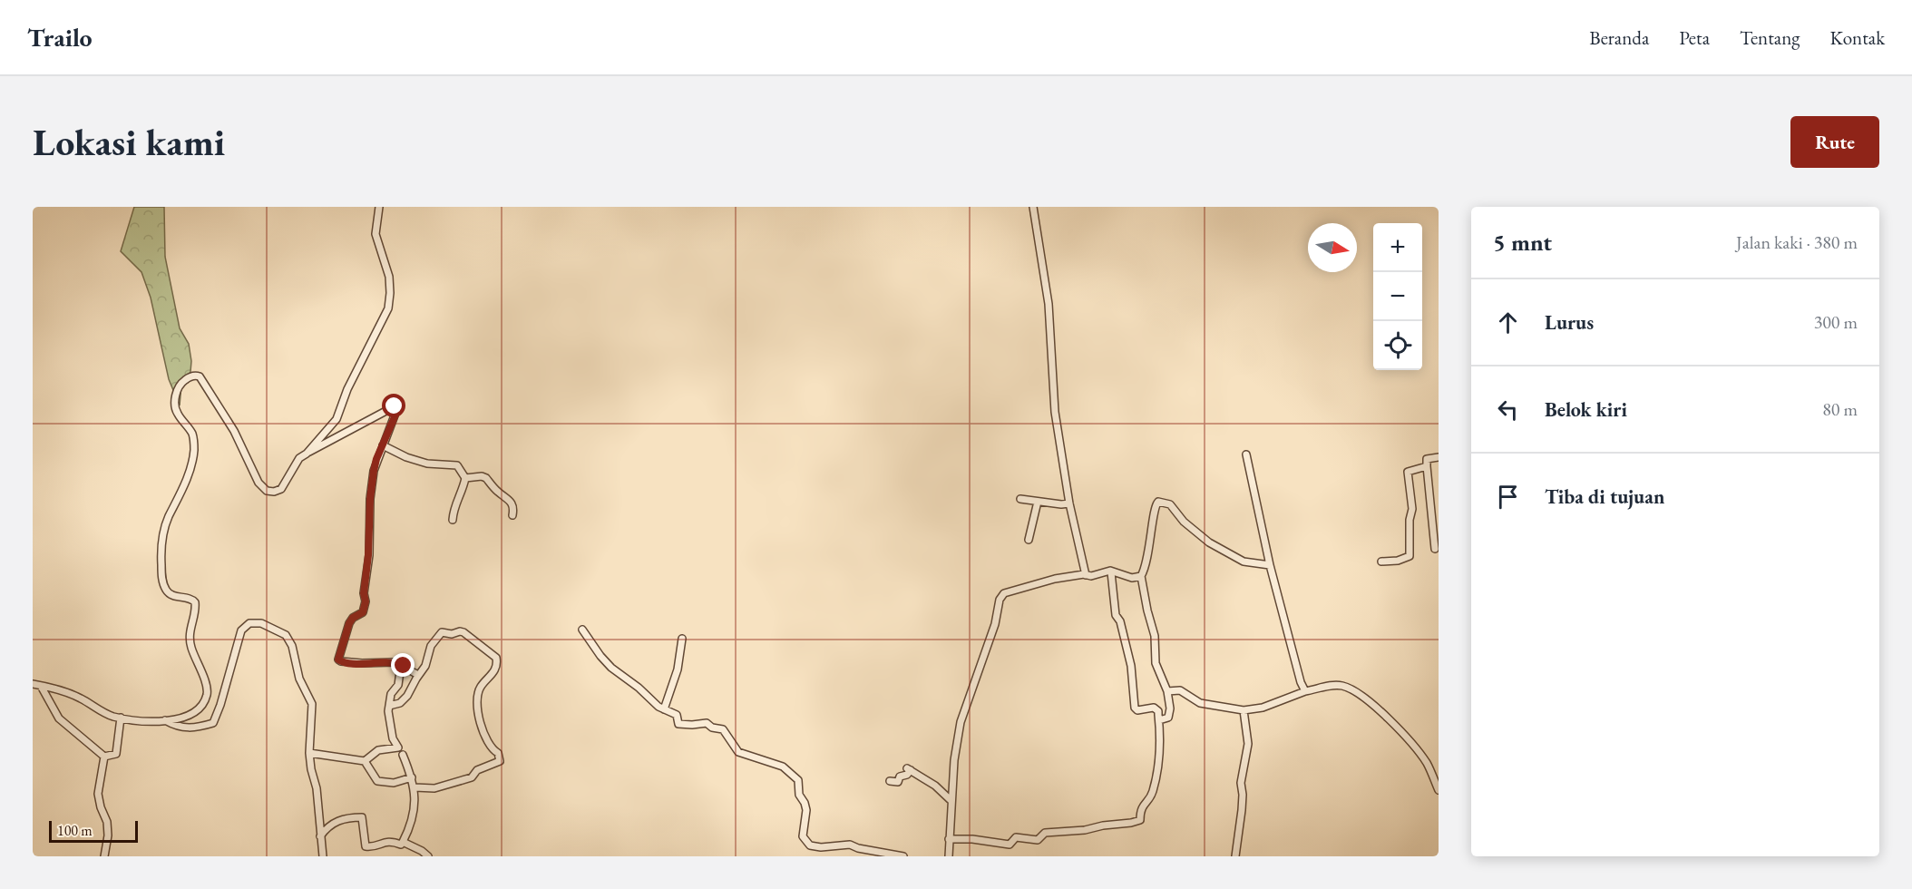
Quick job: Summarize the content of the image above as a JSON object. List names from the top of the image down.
{
  "scale_bar": "100 m",
  "north": "right",
  "page": {
    "header": "Trailo",
    "nav": [
      "Beranda",
      "Peta",
      "Tentang",
      "Kontak"
    ],
    "buttons": "Rute",
    "title": "Lokasi kami",
    "heading": ["5 mnt", "Jalan kaki · 380 m"],
    "map_buttons": ["+", "−"],
    "list": [
      ["Lurus", "300 m"],
      ["Belok kiri", "80 m"],
      "Tiba di tujuan"
    ],
    "scale": "100 m"
  }
}
